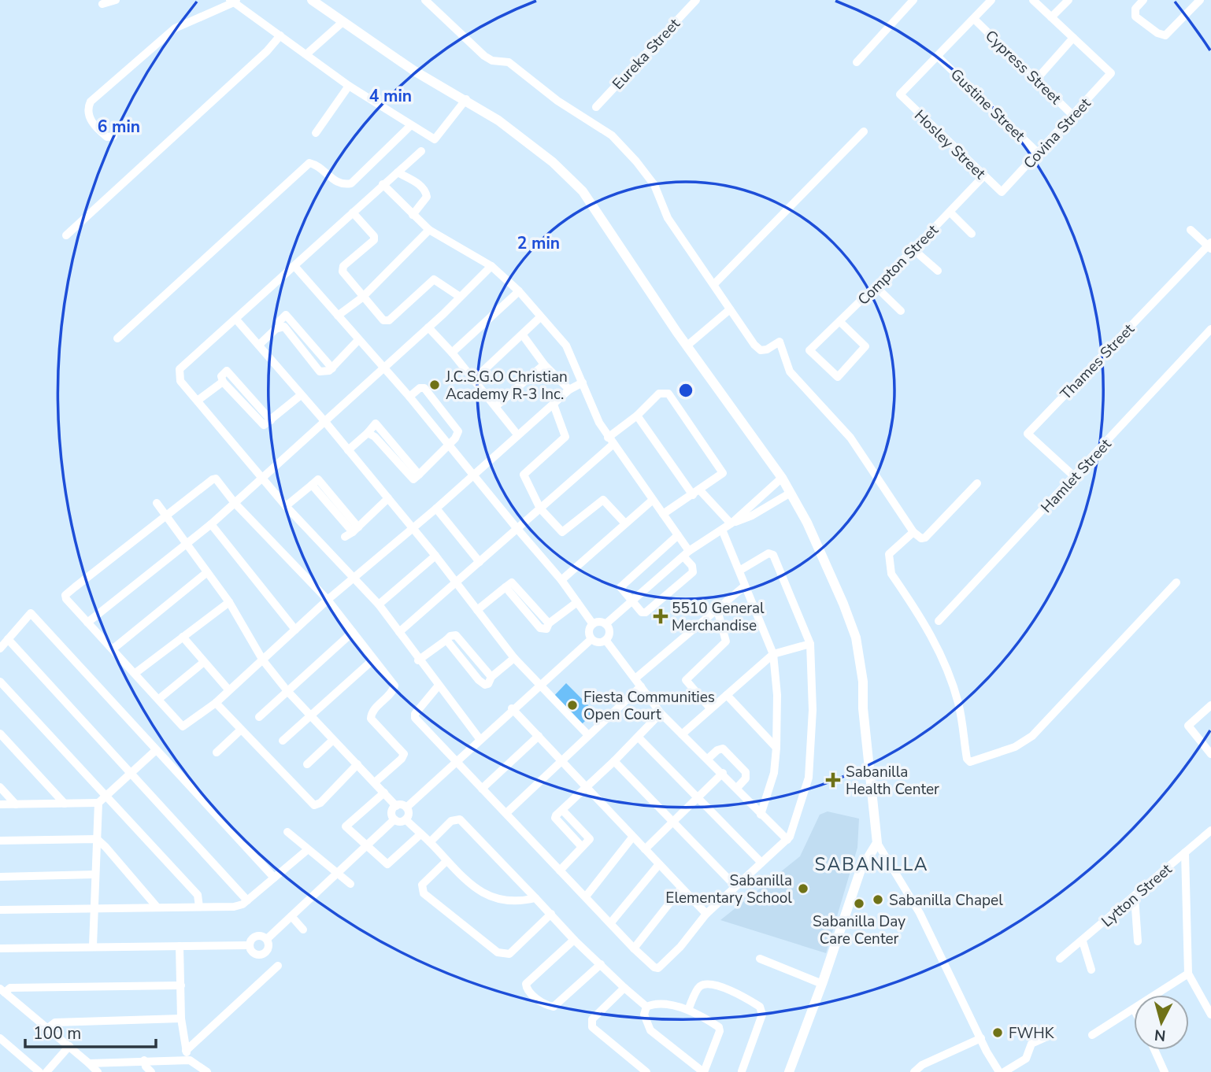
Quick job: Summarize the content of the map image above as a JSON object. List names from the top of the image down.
{
  "streets": {
    "street": [
      "Eureka Street",
      "Cypress Street",
      "Gustine Street",
      "Covina Street",
      "Hosley Street",
      "Compton Street",
      "Thames Street",
      "Hamlet Street",
      "Lytton Street"
    ]
  },
  "crossings": [
    ["Cypress Street", "Covina Street"],
    ["Gustine Street", "Covina Street"],
    ["Gustine Street", "Hosley Street"],
    ["Covina Street", "Hosley Street"],
    ["Hosley Street", "Compton Street"],
    ["Thames Street", "Hamlet Street"]
  ],
  "districts": ["SABANILLA"],
  "places": {
    "other": [
      "J.C.S.G.O Christian Academy R-3 Inc.",
      "Fiesta Communities Open Court",
      "Sabanilla Elementary School",
      "Sabanilla Chapel",
      "Sabanilla Day Care Center",
      "FWHK"
    ],
    "health": ["5510 General Merchandise", "Sabanilla Health Center"]
  },
  "scale_bar": "100 m",
  "north": "bottom",
  "rings": ["4 min", "6 min", "2 min"]
}
